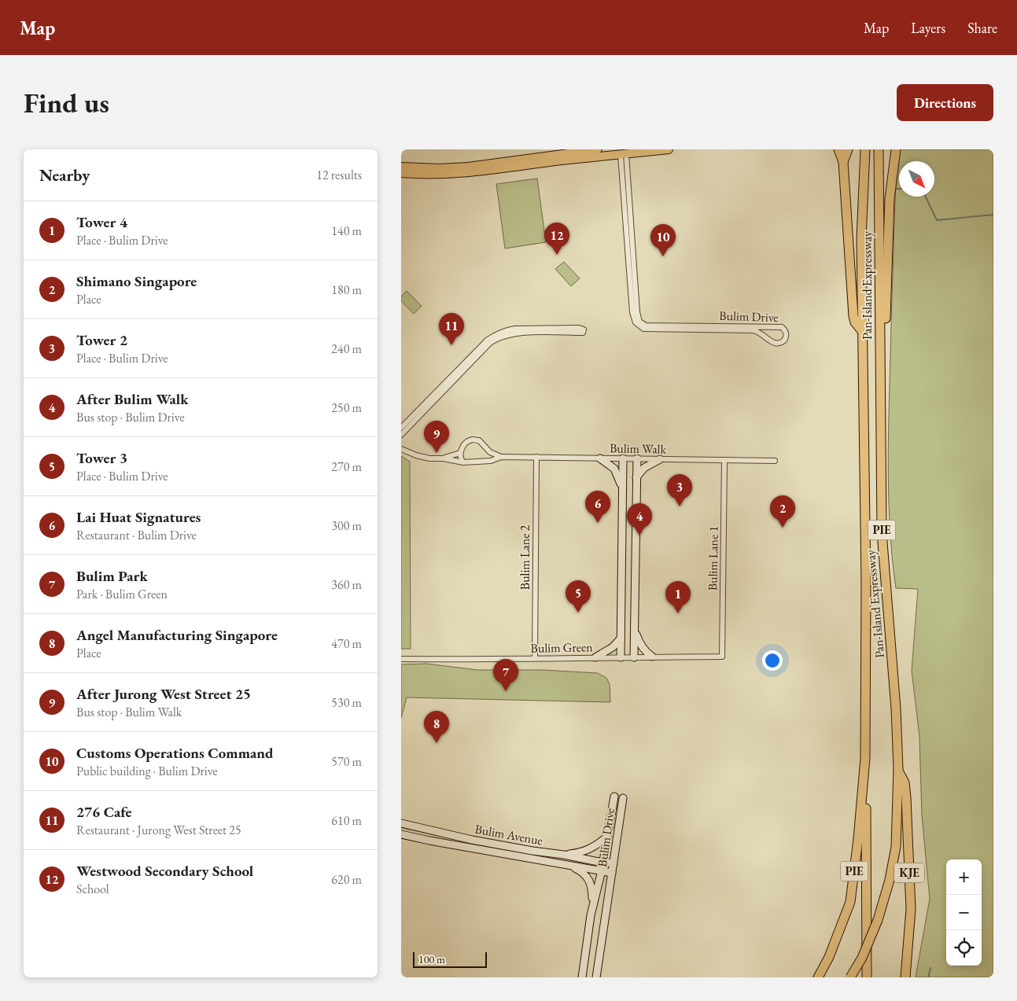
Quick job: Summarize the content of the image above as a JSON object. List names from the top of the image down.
{
  "streets": {
    "highway": ["Pan-Island Expressway", "PIE", "KJE"],
    "street": [
      "Bulim Drive",
      "Bulim Walk",
      "Bulim Lane 2",
      "Bulim Lane 1",
      "Bulim Green",
      "Bulim Avenue"
    ]
  },
  "crossings": [
    ["Pan-Island Expressway", "KJE"],
    ["Bulim Drive", "Bulim Avenue"],
    ["Bulim Walk", "Bulim Lane 2"],
    ["Bulim Walk", "Bulim Lane 1"],
    ["Bulim Lane 2", "Bulim Green"],
    ["Bulim Lane 1", "Bulim Green"]
  ],
  "scale_bar": "100 m",
  "north": "bottom right",
  "page": {
    "header": "Map",
    "nav": ["Map", "Layers", "Share"],
    "buttons": "Directions",
    "title": "Find us",
    "heading": ["Nearby", "12 results"],
    "list": [
      {
        "mark": "1",
        "name": "Tower 4",
        "note": "Place · Bulim Drive",
        "value": "140 m"
      },
      {
        "mark": "2",
        "name": "Shimano Singapore",
        "note": "Place",
        "value": "180 m"
      },
      {
        "mark": "3",
        "name": "Tower 2",
        "note": "Place · Bulim Drive",
        "value": "240 m"
      },
      {
        "mark": "4",
        "name": "After Bulim Walk",
        "note": "Bus stop · Bulim Drive",
        "value": "250 m"
      },
      {
        "mark": "5",
        "name": "Tower 3",
        "note": "Place · Bulim Drive",
        "value": "270 m"
      },
      {
        "mark": "6",
        "name": "Lai Huat Signatures",
        "note": "Restaurant · Bulim Drive",
        "value": "300 m"
      },
      {
        "mark": "7",
        "name": "Bulim Park",
        "note": "Park · Bulim Green",
        "value": "360 m"
      },
      {
        "mark": "8",
        "name": "Angel Manufacturing Singapore",
        "note": "Place",
        "value": "470 m"
      },
      {
        "mark": "9",
        "name": "After Jurong West Street 25",
        "note": "Bus stop · Bulim Walk",
        "value": "530 m"
      },
      {
        "mark": "10",
        "name": "Customs Operations Command",
        "note": "Public building · Bulim Drive",
        "value": "570 m"
      },
      {
        "mark": "11",
        "name": "276 Cafe",
        "note": "Restaurant · Jurong West Street 25",
        "value": "610 m"
      },
      {
        "mark": "12",
        "name": "Westwood Secondary School",
        "note": "School",
        "value": "620 m"
      }
    ],
    "pins": [
      "12",
      "10",
      "11",
      "9",
      "3",
      "6",
      "2",
      "4",
      "5",
      "1",
      "7",
      "8"
    ],
    "map_buttons": ["+", "−"],
    "scale": "100 m"
  }
}
